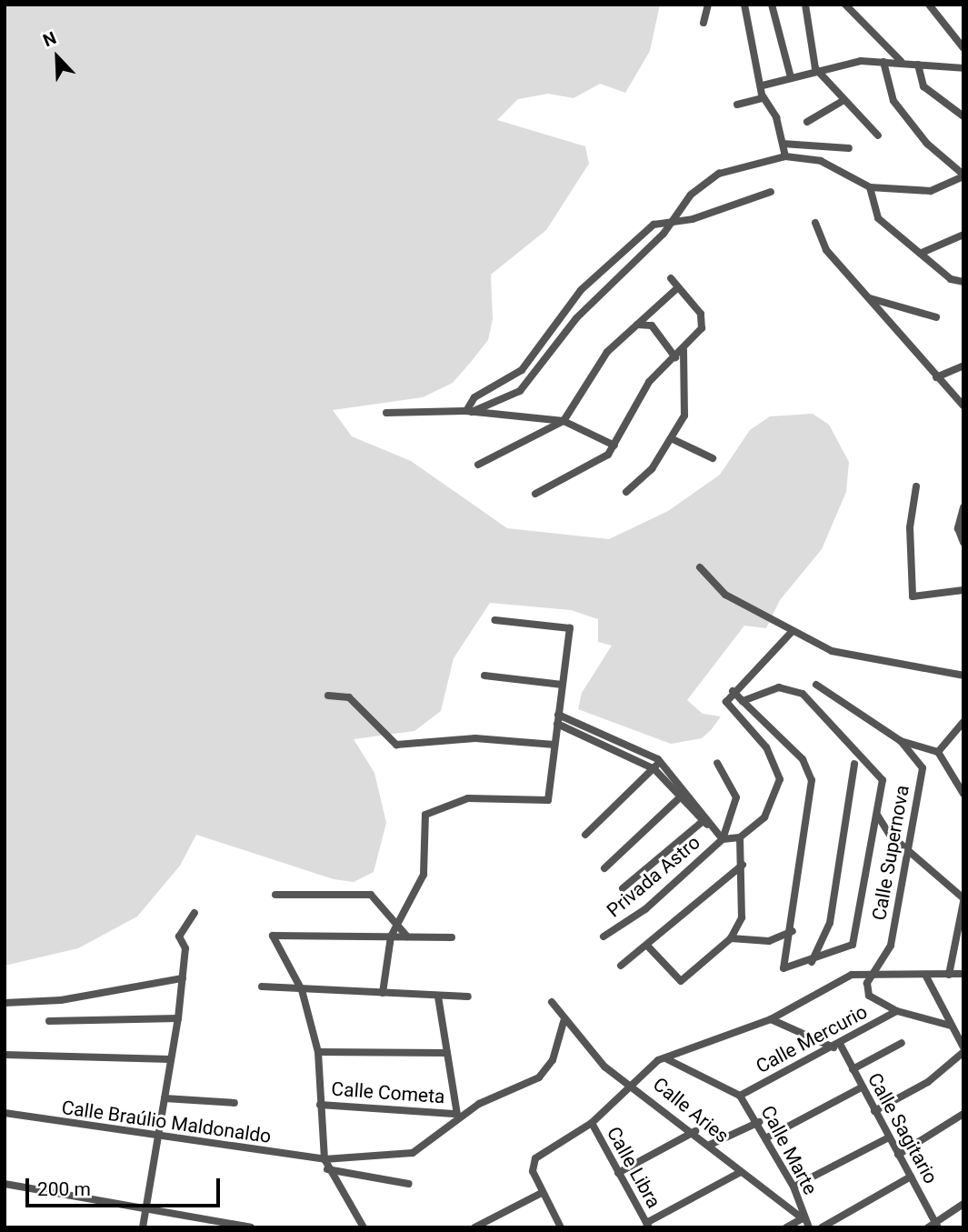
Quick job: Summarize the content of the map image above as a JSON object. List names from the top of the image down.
{
  "streets": {
    "street": [
      "Calle Supernova",
      "Privada Astro",
      "Calle Mercurio",
      "Calle Cometa",
      "Calle Aries",
      "Calle Braúlio Maldonaldo",
      "Calle Sagitario",
      "Calle Marte",
      "Calle Libra"
    ]
  },
  "crossings": [
    ["Calle Mercurio", "Calle Sagitario"],
    ["Calle Mercurio", "Calle Marte"],
    ["Calle Cometa", "Calle Braúlio Maldonaldo"],
    ["Calle Aries", "Calle Marte"]
  ],
  "scale_bar": "200 m",
  "north": "top left"
}
